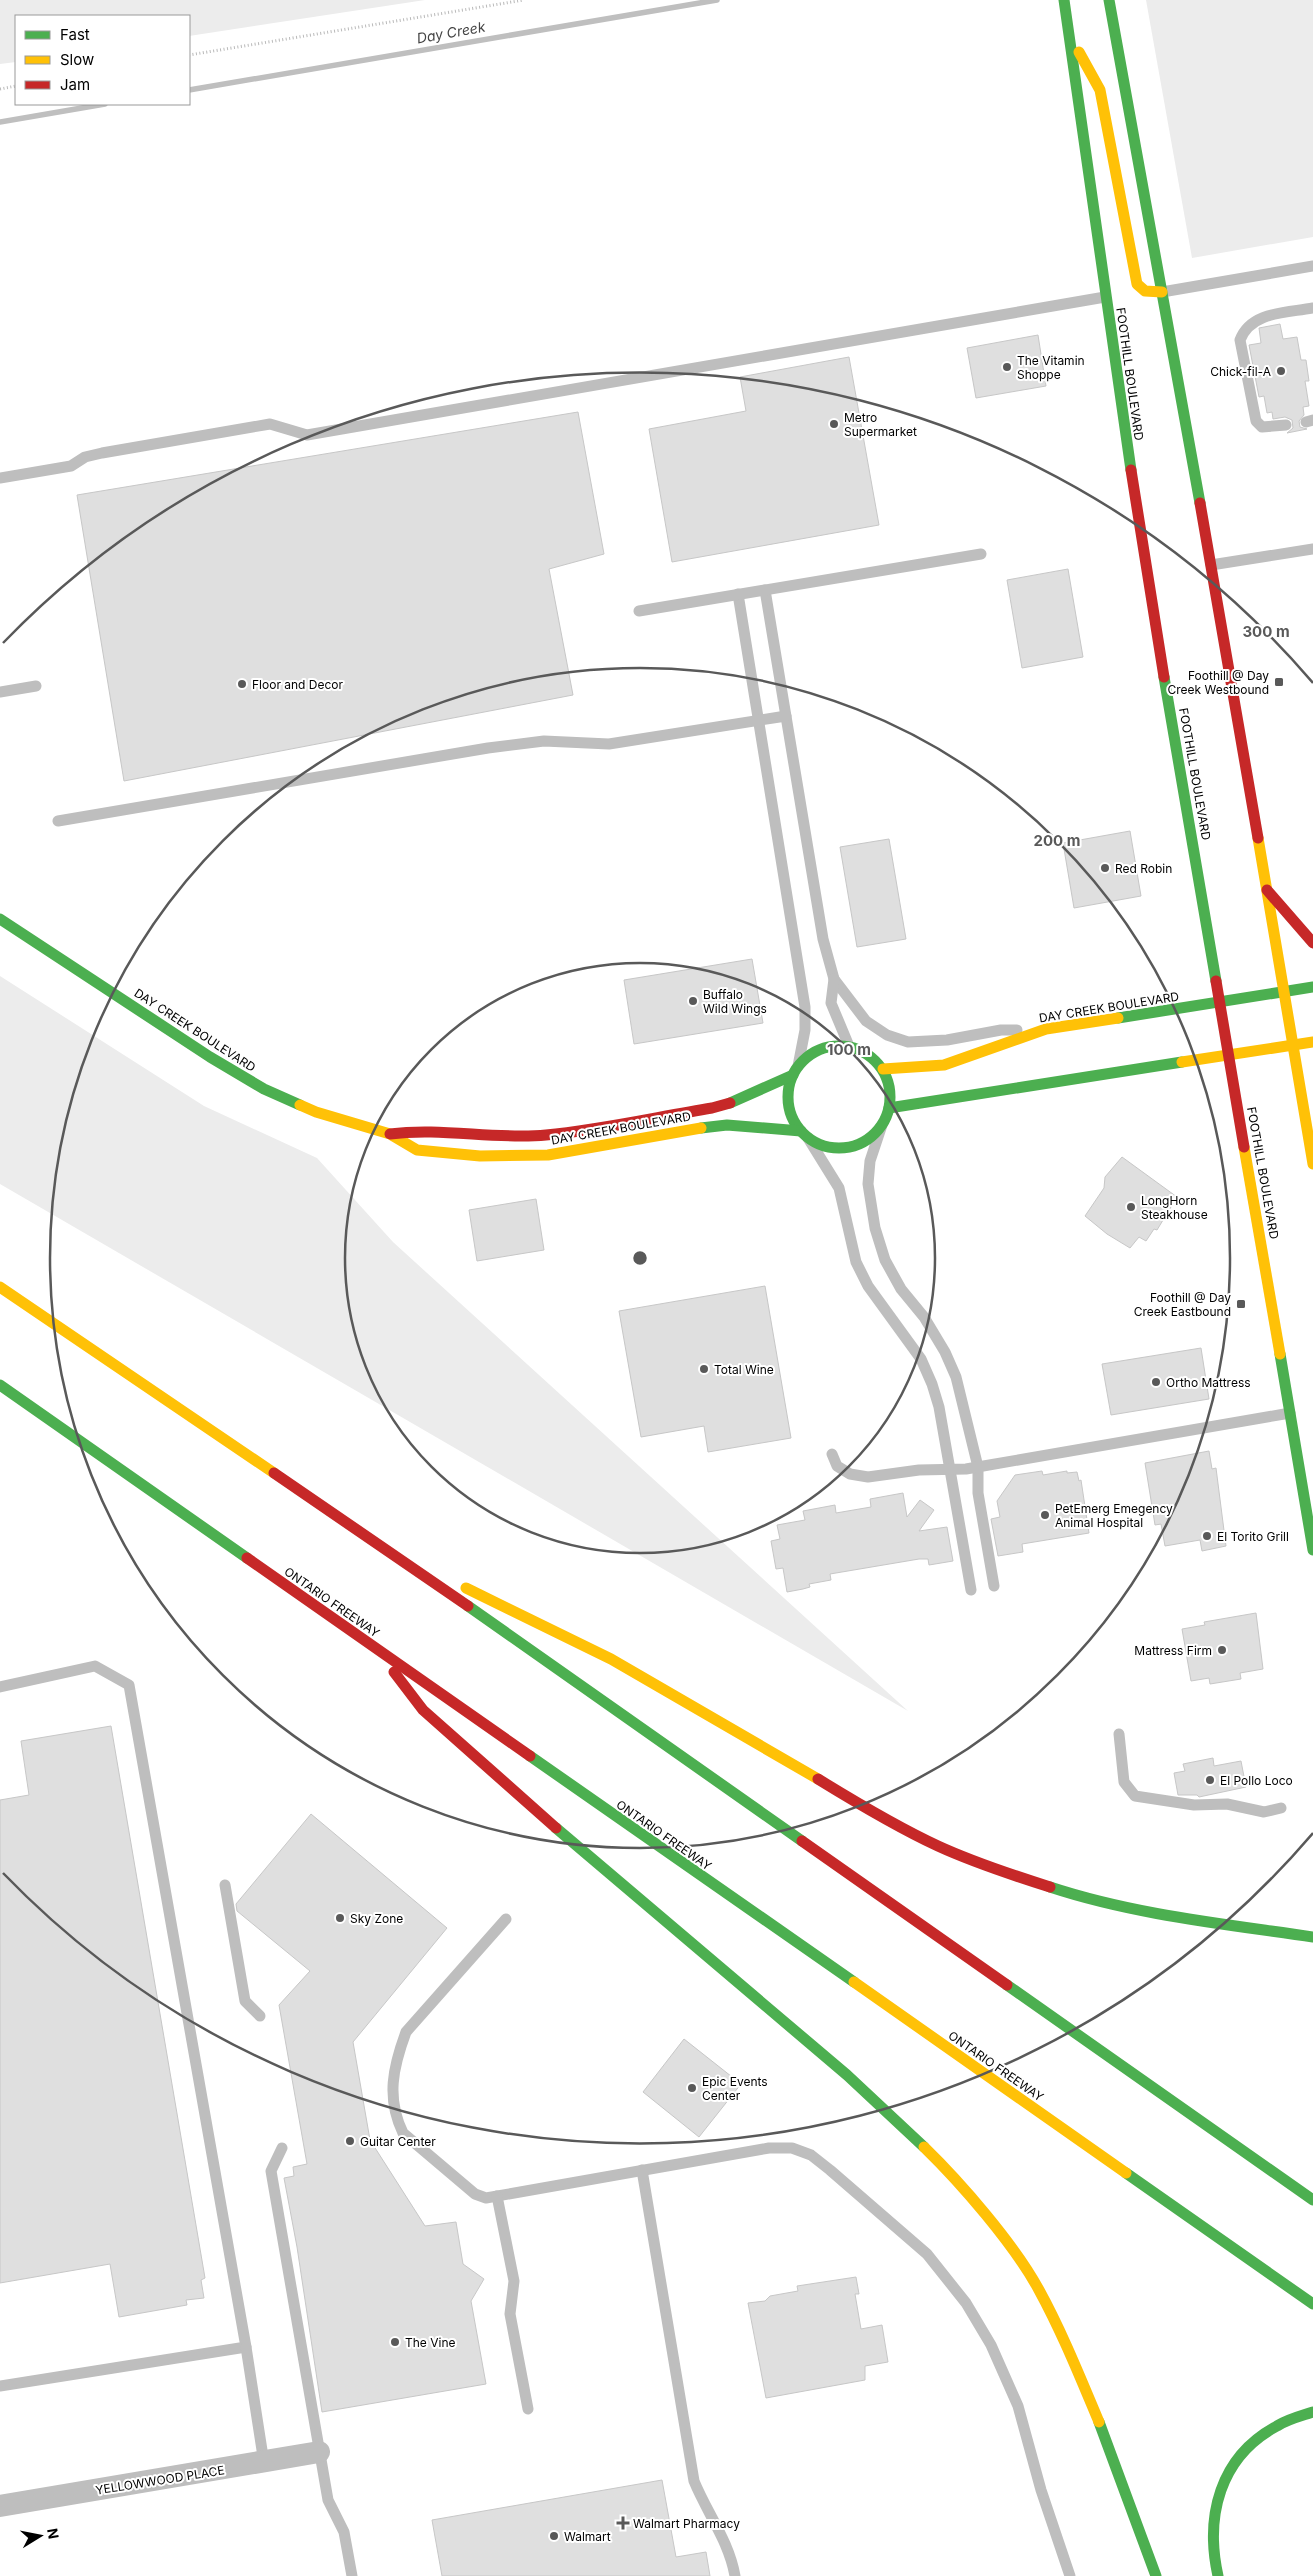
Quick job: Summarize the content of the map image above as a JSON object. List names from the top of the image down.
{
  "streets": {
    "main road": ["FOOTHILL BOULEVARD", "DAY CREEK BOULEVARD", "ONTARIO FREEWAY"],
    "street": ["YELLOWWOOD PLACE"]
  },
  "crossings": [
    ["FOOTHILL BOULEVARD", "DAY CREEK BOULEVARD"]
  ],
  "water": ["Day Creek"],
  "places": {
    "other": [
      "The Vitamin Shoppe",
      "Chick-fil-A",
      "Metro Supermarket",
      "Floor and Decor",
      "Red Robin",
      "Buffalo Wild Wings",
      "LongHorn Steakhouse",
      "Total Wine",
      "Ortho Mattress",
      "PetEmerg Emegency Animal Hospital",
      "El Torito Grill",
      "Mattress Firm",
      "El Pollo Loco",
      "Sky Zone",
      "Epic Events Center",
      "Guitar Center",
      "The Vine",
      "Walmart"
    ],
    "transit": ["Foothill @ Day Creek Westbound", "Foothill @ Day Creek Eastbound"],
    "health": ["Walmart Pharmacy"]
  },
  "legend": ["Fast", "Slow", "Jam"],
  "north": "right",
  "rings": ["300 m", "200 m", "100 m"]
}
